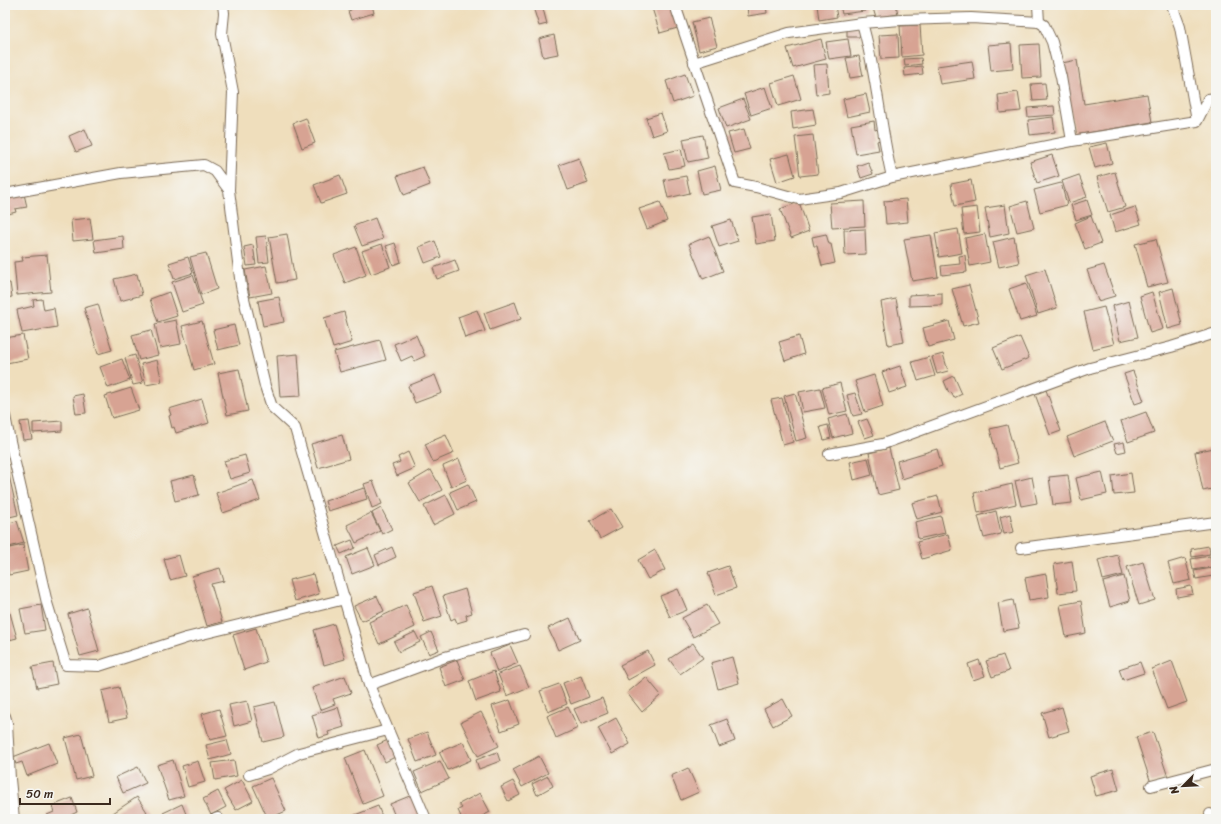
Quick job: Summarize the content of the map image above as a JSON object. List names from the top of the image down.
{
  "scale_bar": "50 m",
  "north": "bottom left"
}
